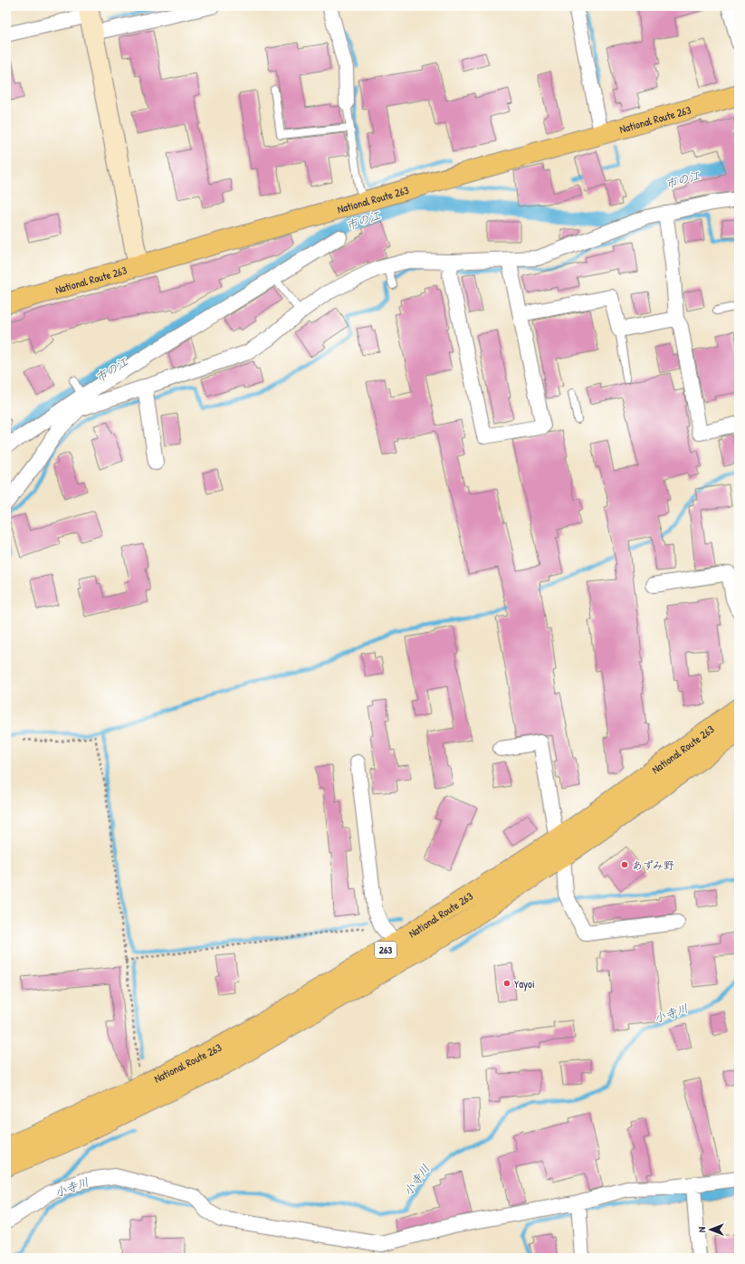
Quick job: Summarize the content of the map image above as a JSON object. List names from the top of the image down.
{
  "streets": {
    "highway": ["National Route 263", "263"]
  },
  "water": ["市の江", "小寺川"],
  "places": ["あずみ野", "Yayoi"],
  "north": "left"
}
